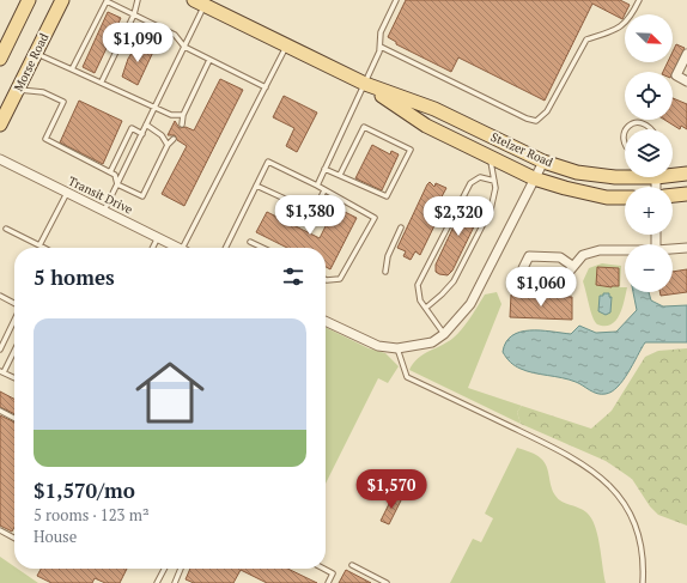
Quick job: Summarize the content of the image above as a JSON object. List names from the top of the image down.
{
  "streets": {
    "main road": ["Morse Road", "Stelzer Road"],
    "street": ["Transit Drive"]
  },
  "north": "bottom right",
  "page": {
    "map_buttons": ["+", "−"],
    "price": [
      "$1,090",
      "$1,380",
      "$2,320",
      "$1,060",
      "$1,570"
    ],
    "heading": "5 homes",
    "list": [
      {
        "name": "$1,570/mo",
        "note": "5 rooms · 123 m² · House"
      }
    ]
  }
}
